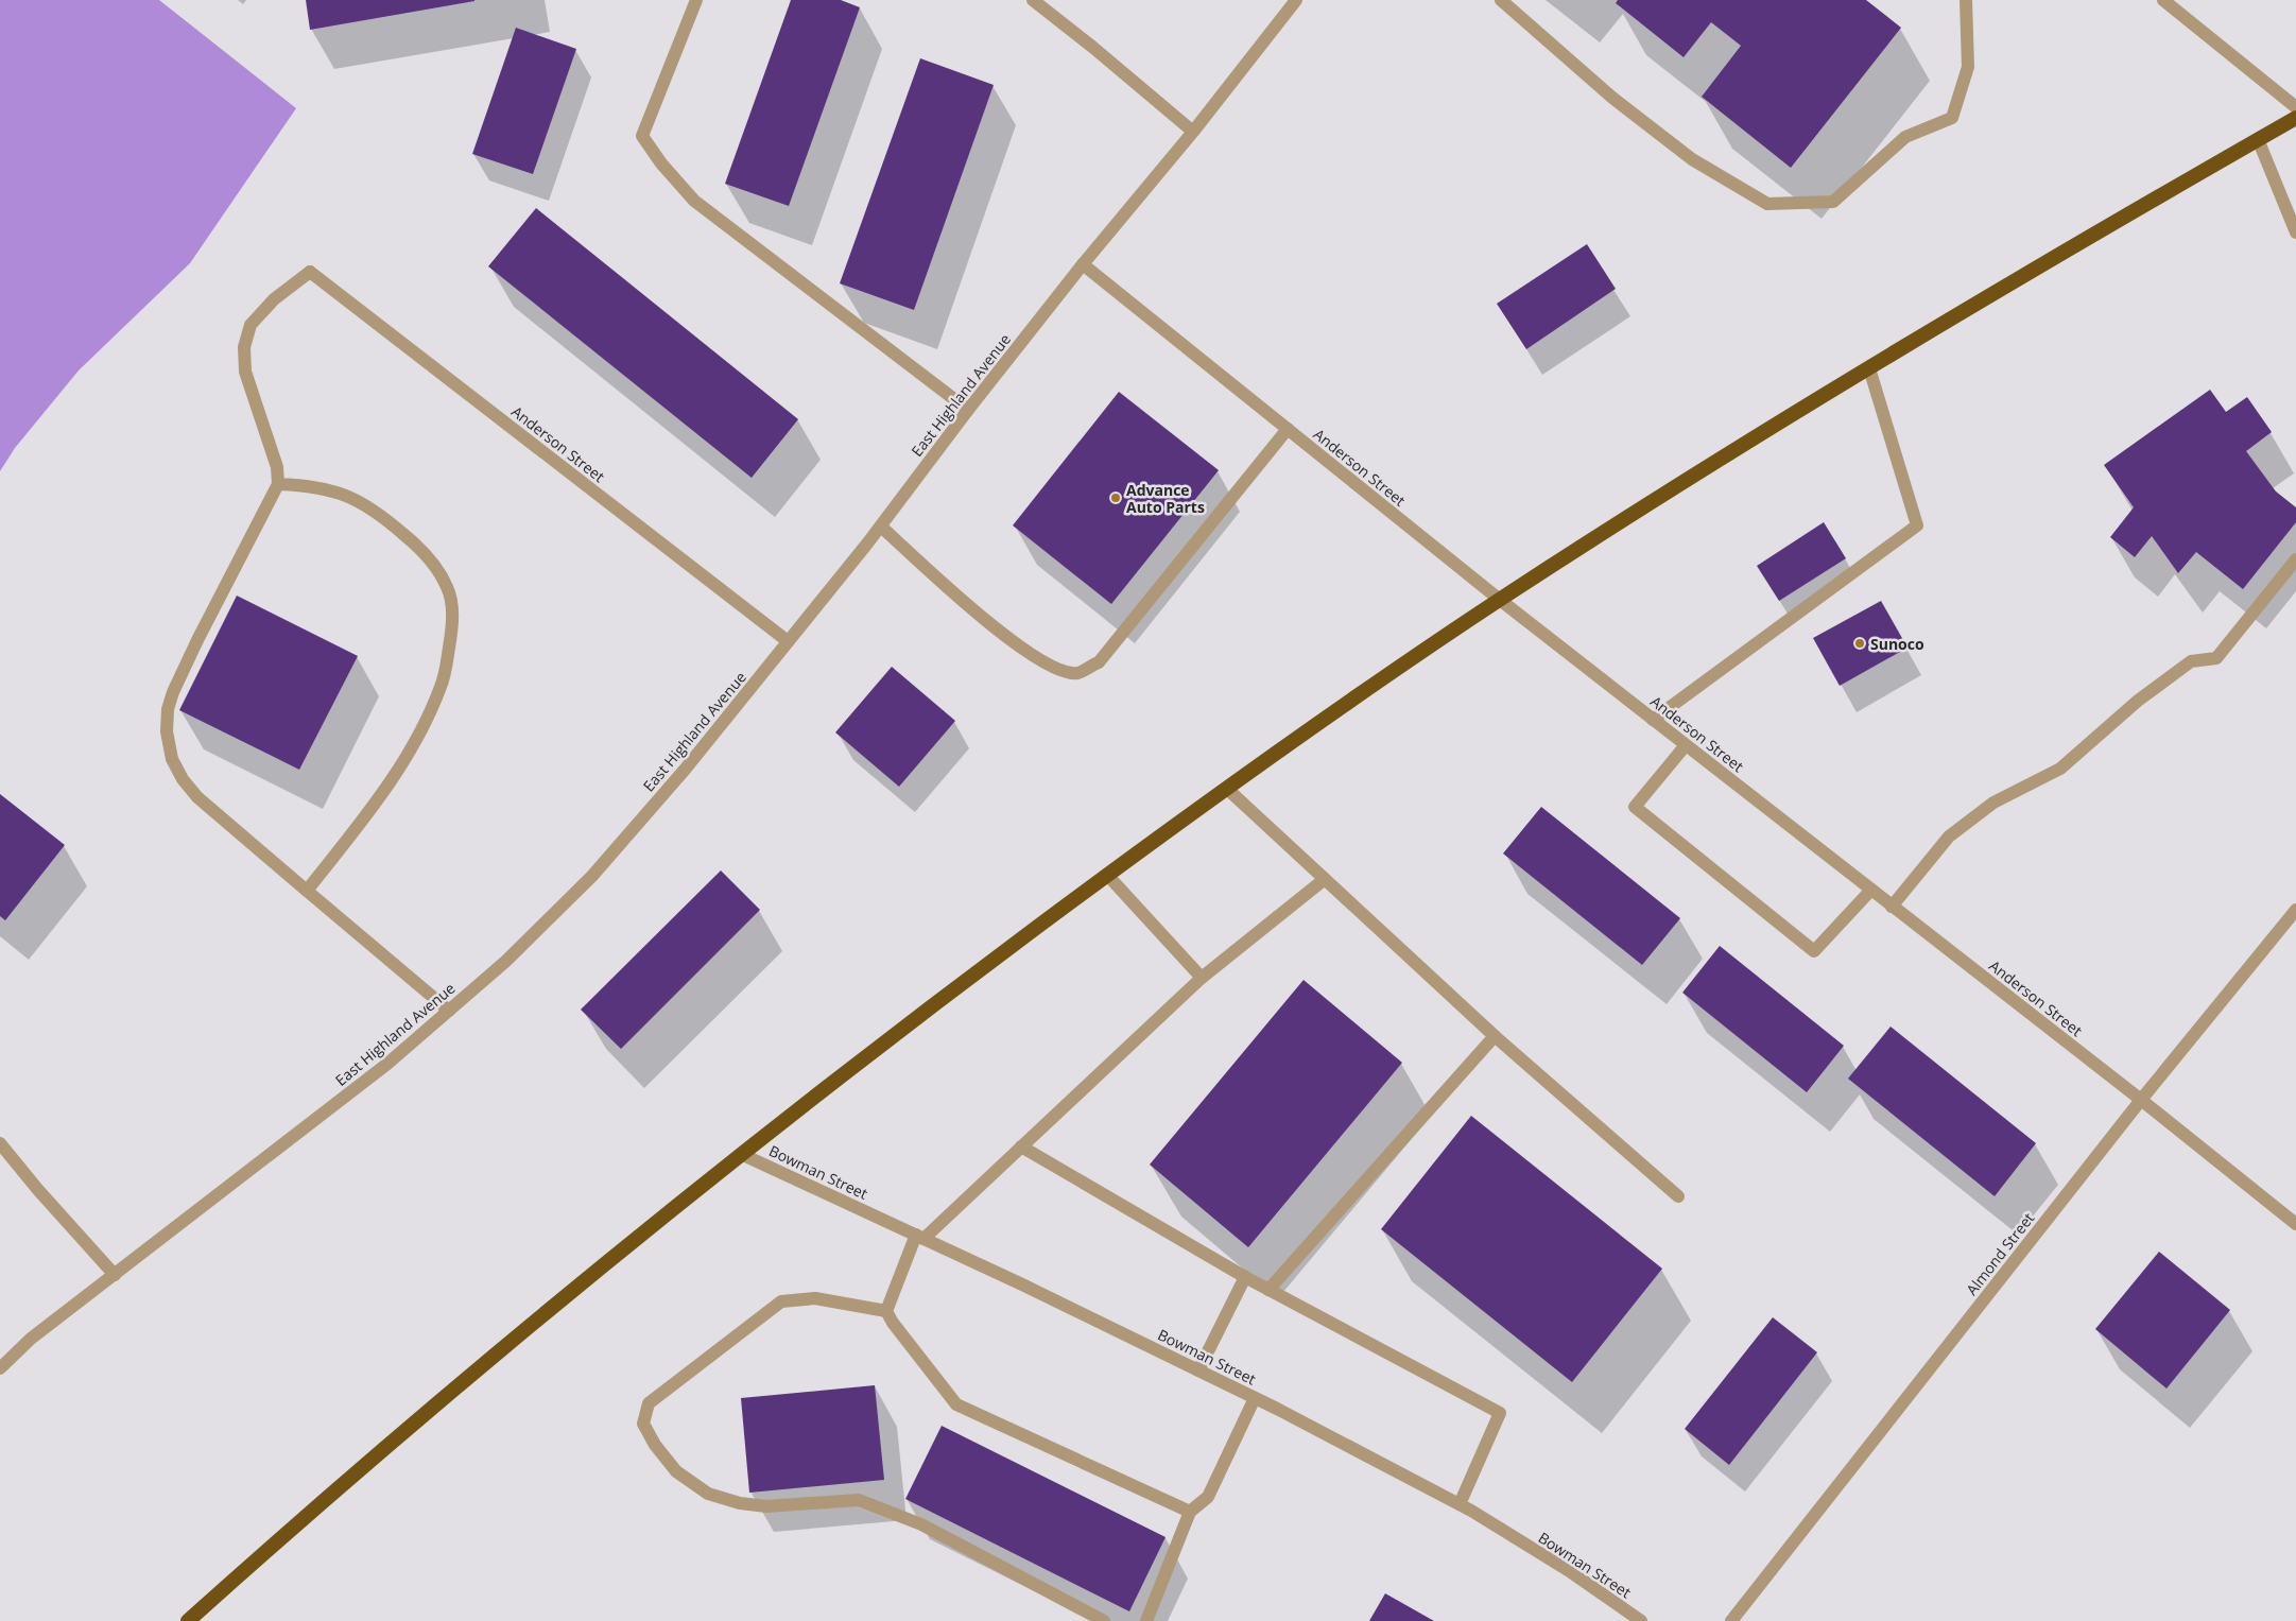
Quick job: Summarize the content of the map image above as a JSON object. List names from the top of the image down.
{
  "streets": {
    "street": [
      "East Highland Avenue",
      "Anderson Street",
      "Bowman Street",
      "Almond Street"
    ]
  },
  "crossings": [
    ["East Highland Avenue", "Anderson Street"],
    ["Anderson Street", "Almond Street"]
  ],
  "places": ["Advance Auto Parts", "Sunoco"]
}
